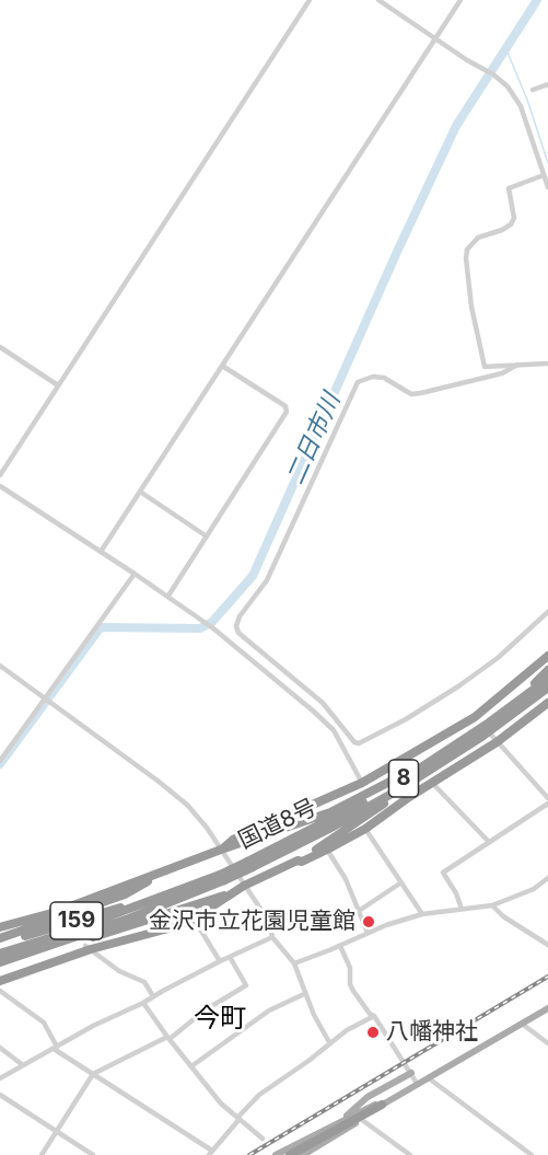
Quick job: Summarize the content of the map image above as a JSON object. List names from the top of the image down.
{
  "streets": {
    "highway": ["8", "国道8号", "159"]
  },
  "crossings": [
    ["8", "国道8号"],
    ["国道8号", "159"]
  ],
  "districts": ["今町"],
  "water": ["二日市川"],
  "places": ["金沢市立花園児童館", "八幡神社"]
}
